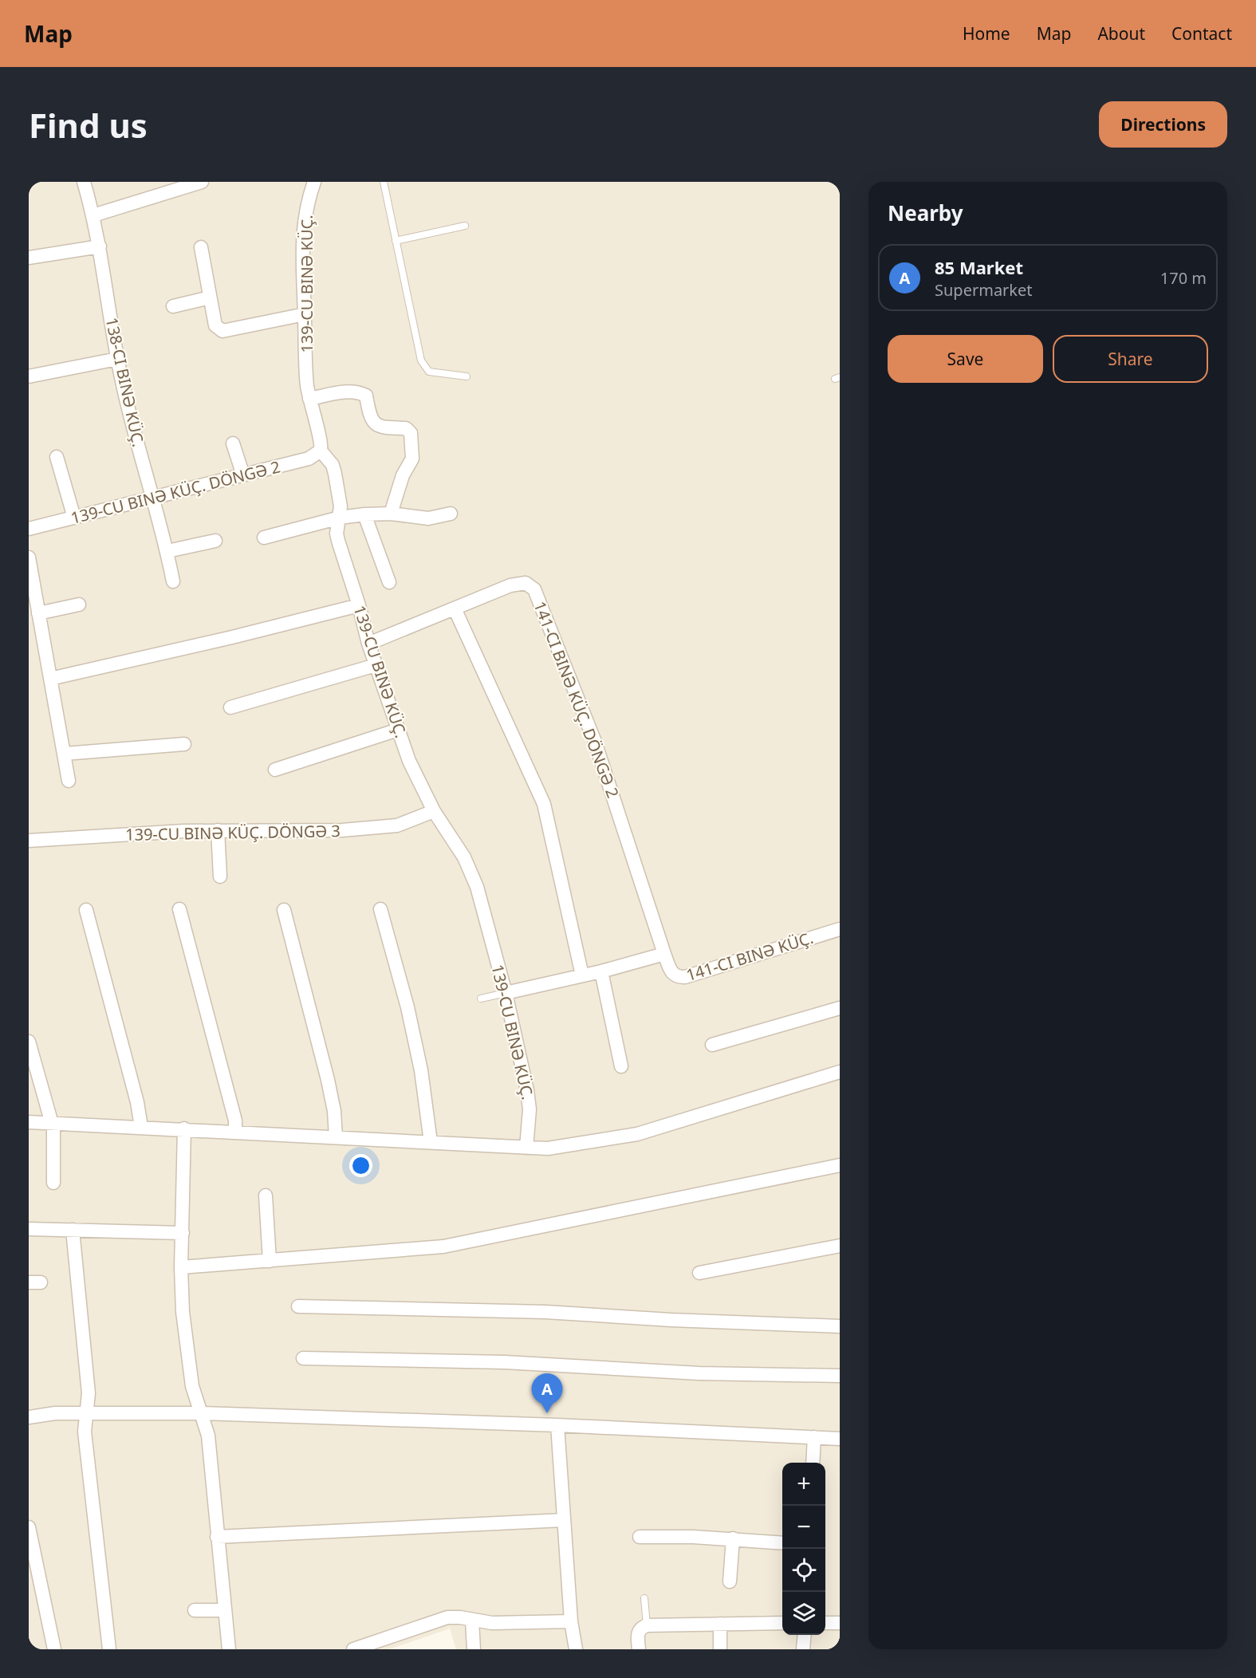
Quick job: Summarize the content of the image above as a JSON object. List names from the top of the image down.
{
  "streets": {
    "street": [
      "139-CU BINƏ KÜÇ.",
      "138-CI BINƏ KÜÇ.",
      "139-CU BINƏ KÜÇ. DÖNGƏ 2",
      "141-CI BINƏ KÜÇ. DÖNGƏ 2",
      "139-CU BINƏ KÜÇ. DÖNGƏ 3",
      "141-CI BINƏ KÜÇ."
    ]
  },
  "crossings": [
    ["139-CU BINƏ KÜÇ.", "139-CU BINƏ KÜÇ. DÖNGƏ 2"],
    ["139-CU BINƏ KÜÇ.", "141-CI BINƏ KÜÇ. DÖNGƏ 2"],
    ["139-CU BINƏ KÜÇ.", "139-CU BINƏ KÜÇ. DÖNGƏ 3"],
    ["139-CU BINƏ KÜÇ.", "141-CI BINƏ KÜÇ."],
    ["138-CI BINƏ KÜÇ.", "139-CU BINƏ KÜÇ. DÖNGƏ 2"],
    ["141-CI BINƏ KÜÇ. DÖNGƏ 2", "141-CI BINƏ KÜÇ."]
  ],
  "page": {
    "header": "Map",
    "nav": [
      "Home",
      "Map",
      "About",
      "Contact"
    ],
    "buttons": [
      "Directions",
      ["Save", "Share"]
    ],
    "title": "Find us",
    "heading": "Nearby",
    "list": [
      {
        "mark": "A",
        "name": "85 Market",
        "note": "Supermarket",
        "value": "170 m"
      }
    ],
    "pins": "A",
    "map_buttons": ["+", "−"]
  }
}
